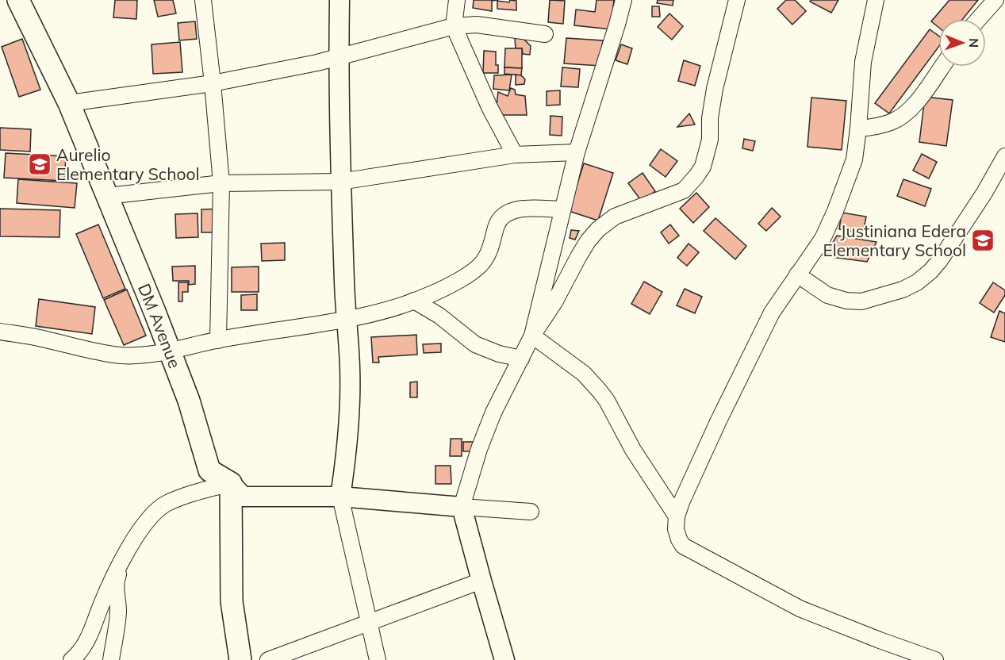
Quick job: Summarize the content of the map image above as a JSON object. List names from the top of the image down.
{
  "streets": {
    "main road": ["DM Avenue"]
  },
  "places": {
    "school or university": ["Aurelio Elementary School", "Justiniana Edera Elementary School"]
  },
  "north": "right"
}
